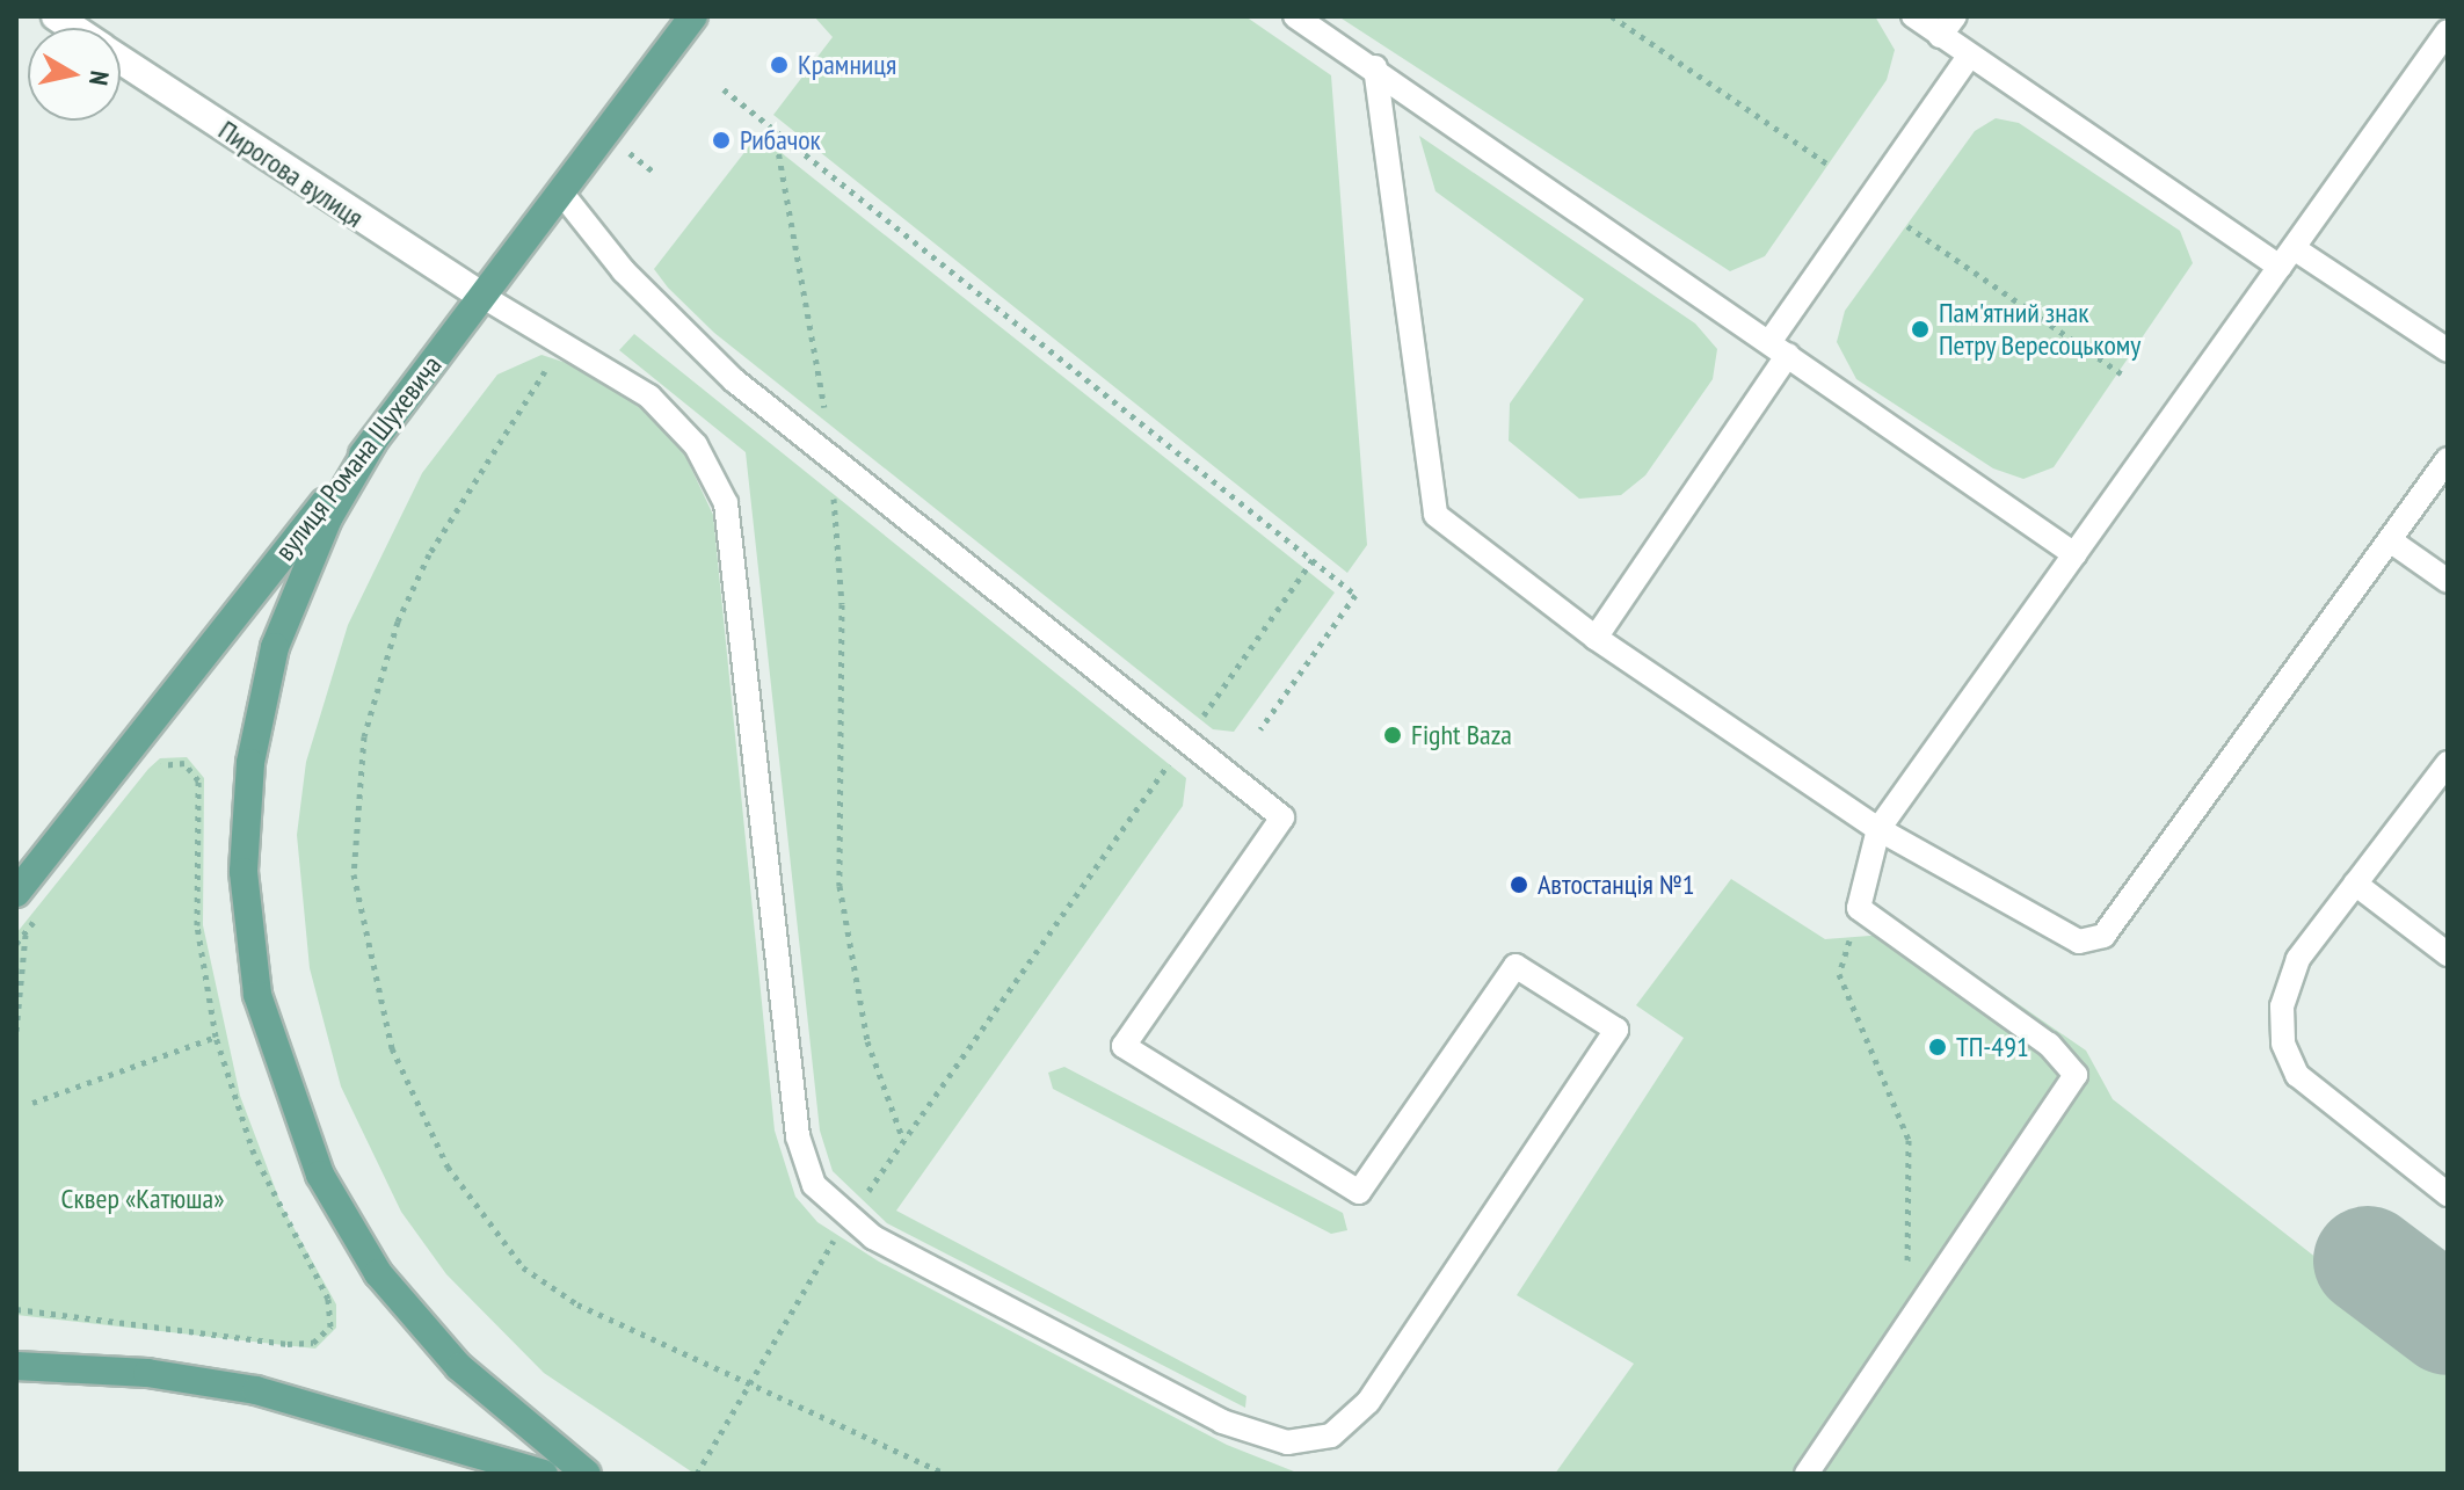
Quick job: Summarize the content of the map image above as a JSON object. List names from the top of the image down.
{
  "streets": {
    "main road": ["вулиця Романа Шухевича"],
    "street": ["Пирогова вулиця"]
  },
  "crossings": [
    ["Пирогова вулиця", "вулиця Романа Шухевича"]
  ],
  "parks": ["Сквер «Катюша»"],
  "places": [
    "Крамниця",
    "Рибачок",
    "Пам'ятний знак Петру Вересоцькому",
    "Fight Baza",
    "Автостанція №1",
    "ТП-491"
  ],
  "north": "right"
}
